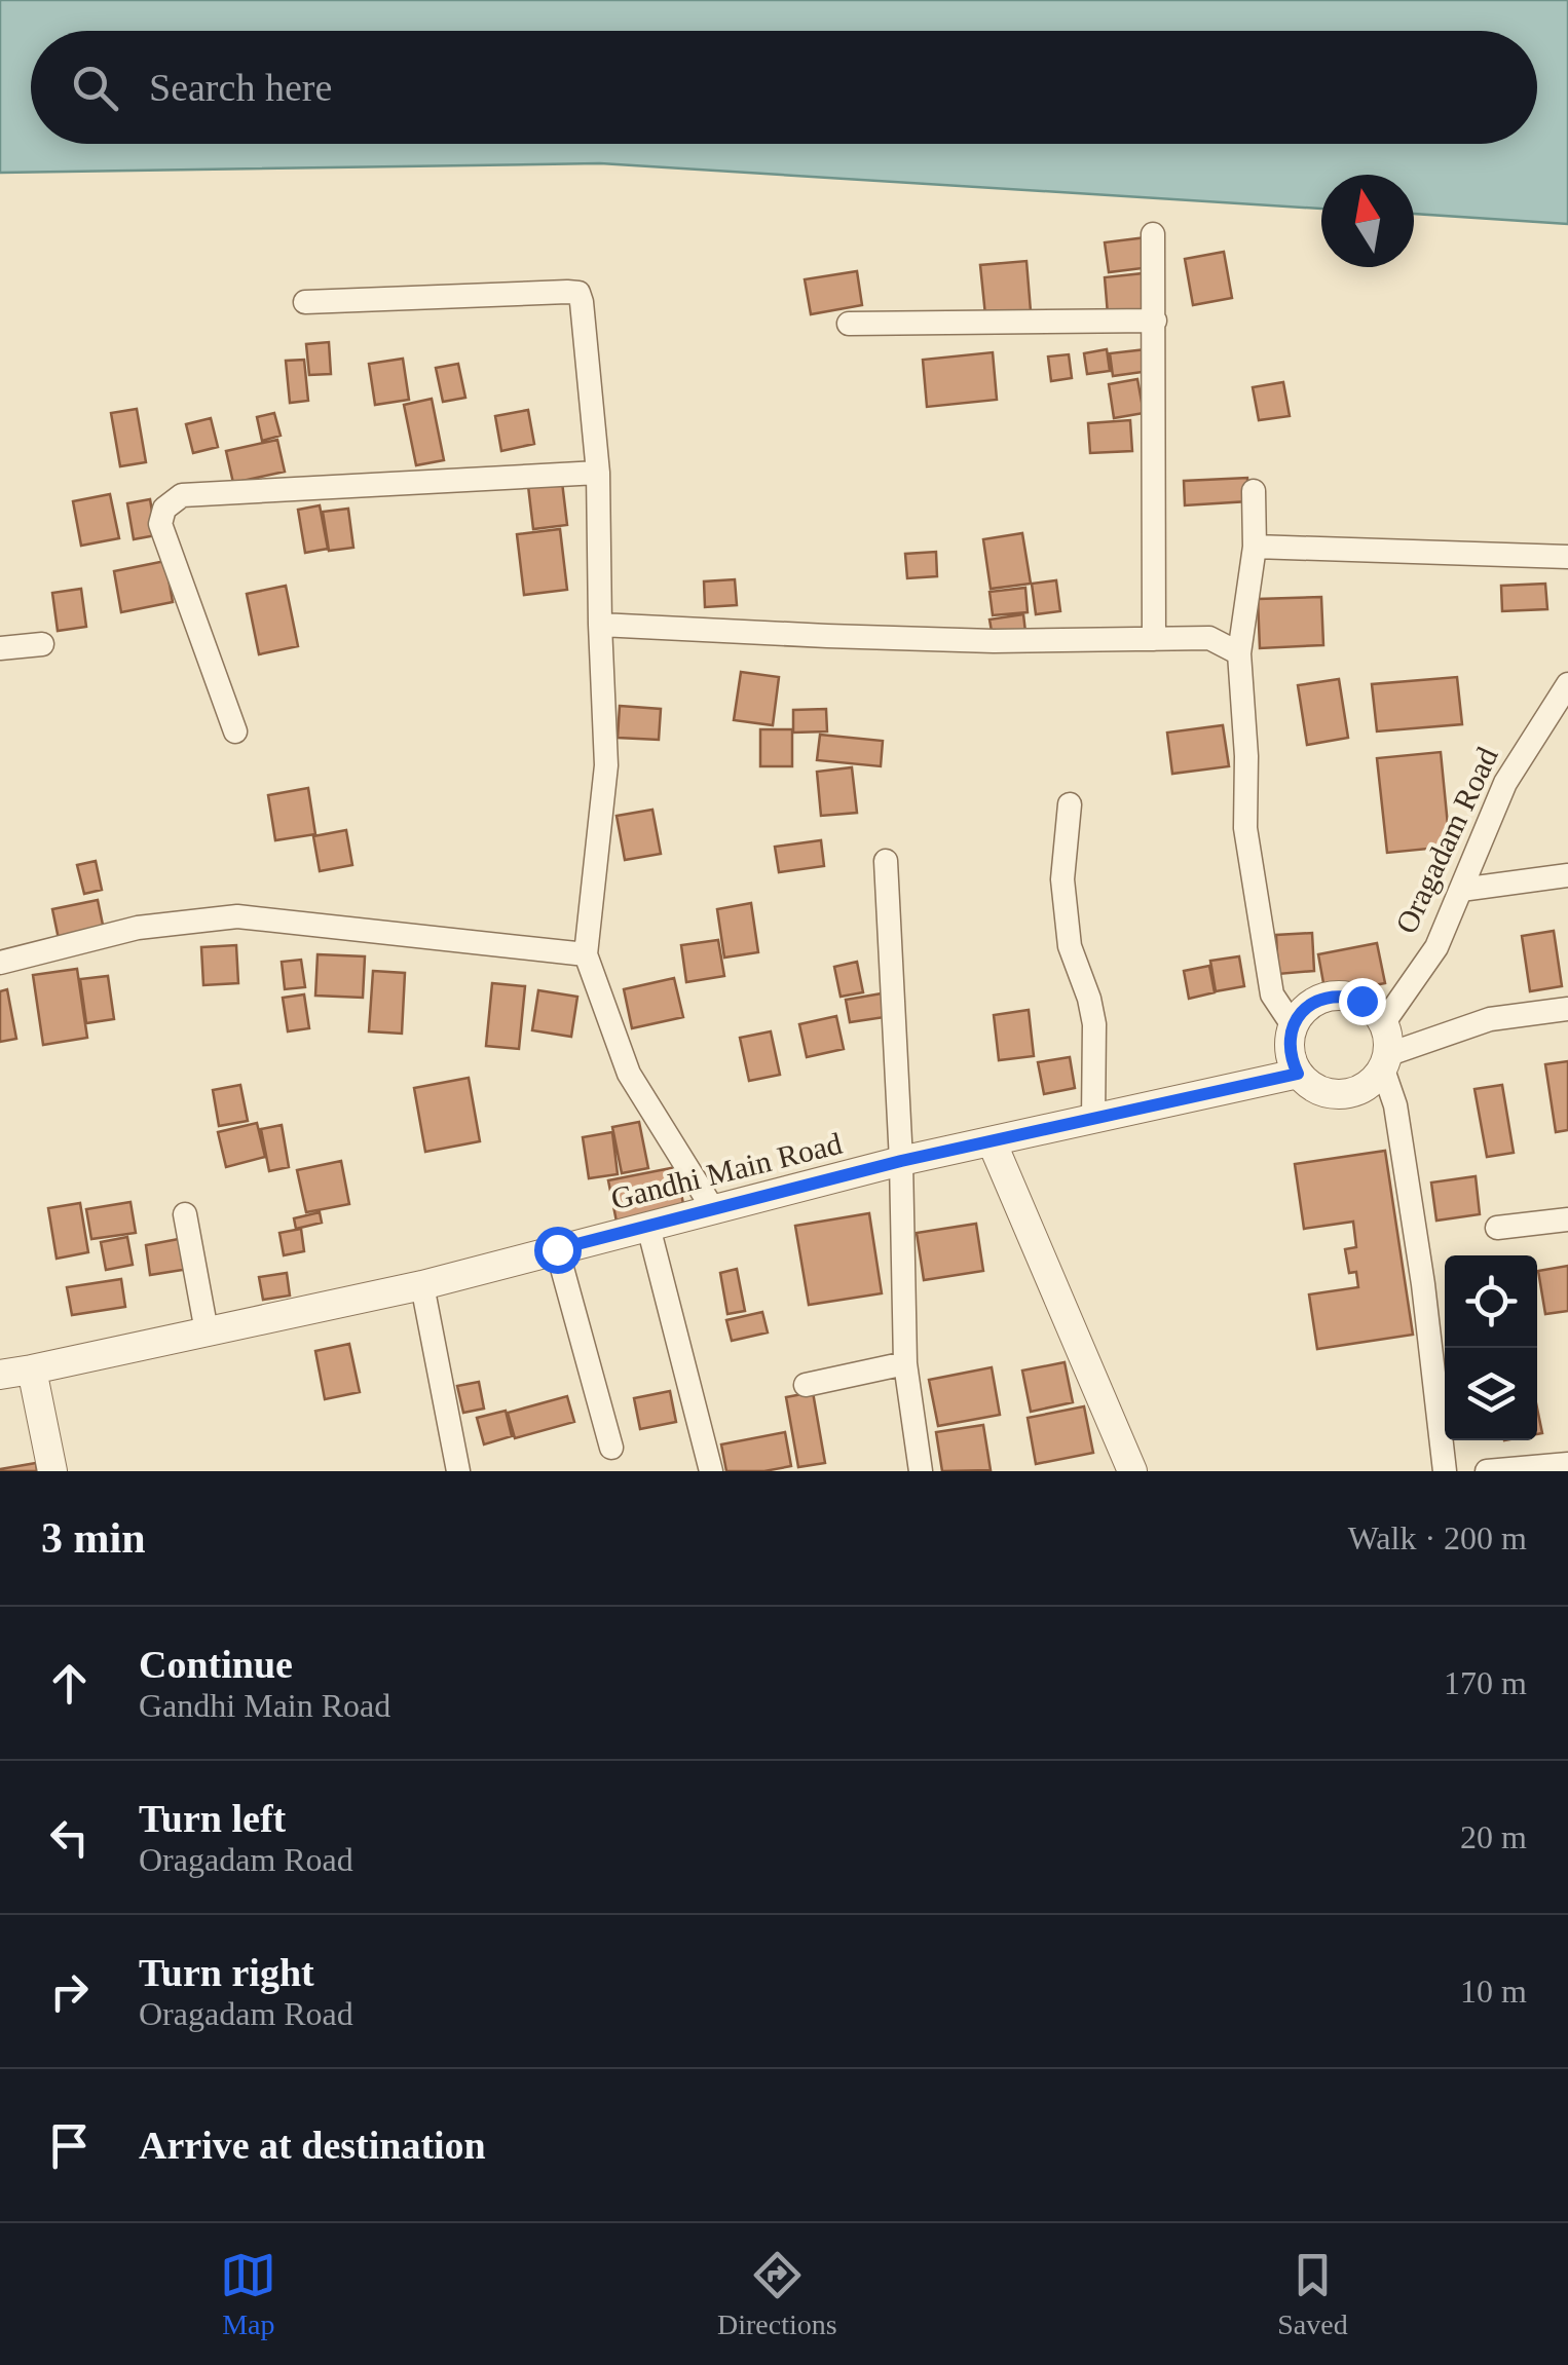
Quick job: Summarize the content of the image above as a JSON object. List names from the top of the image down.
{
  "streets": {
    "street": ["Oragadam Road", "Gandhi Main Road"]
  },
  "crossings": [
    ["Oragadam Road", "Gandhi Main Road"]
  ],
  "north": "top",
  "page": {
    "search": "Search here",
    "heading": ["3 min", "Walk · 200 m"],
    "list": [
      ["Continue", "Gandhi Main Road", "170 m"],
      ["Turn left", "Oragadam Road", "20 m"],
      ["Turn right", "Oragadam Road", "10 m"],
      "Arrive at destination"
    ],
    "nav": ["Map", "Directions", "Saved"]
  }
}
